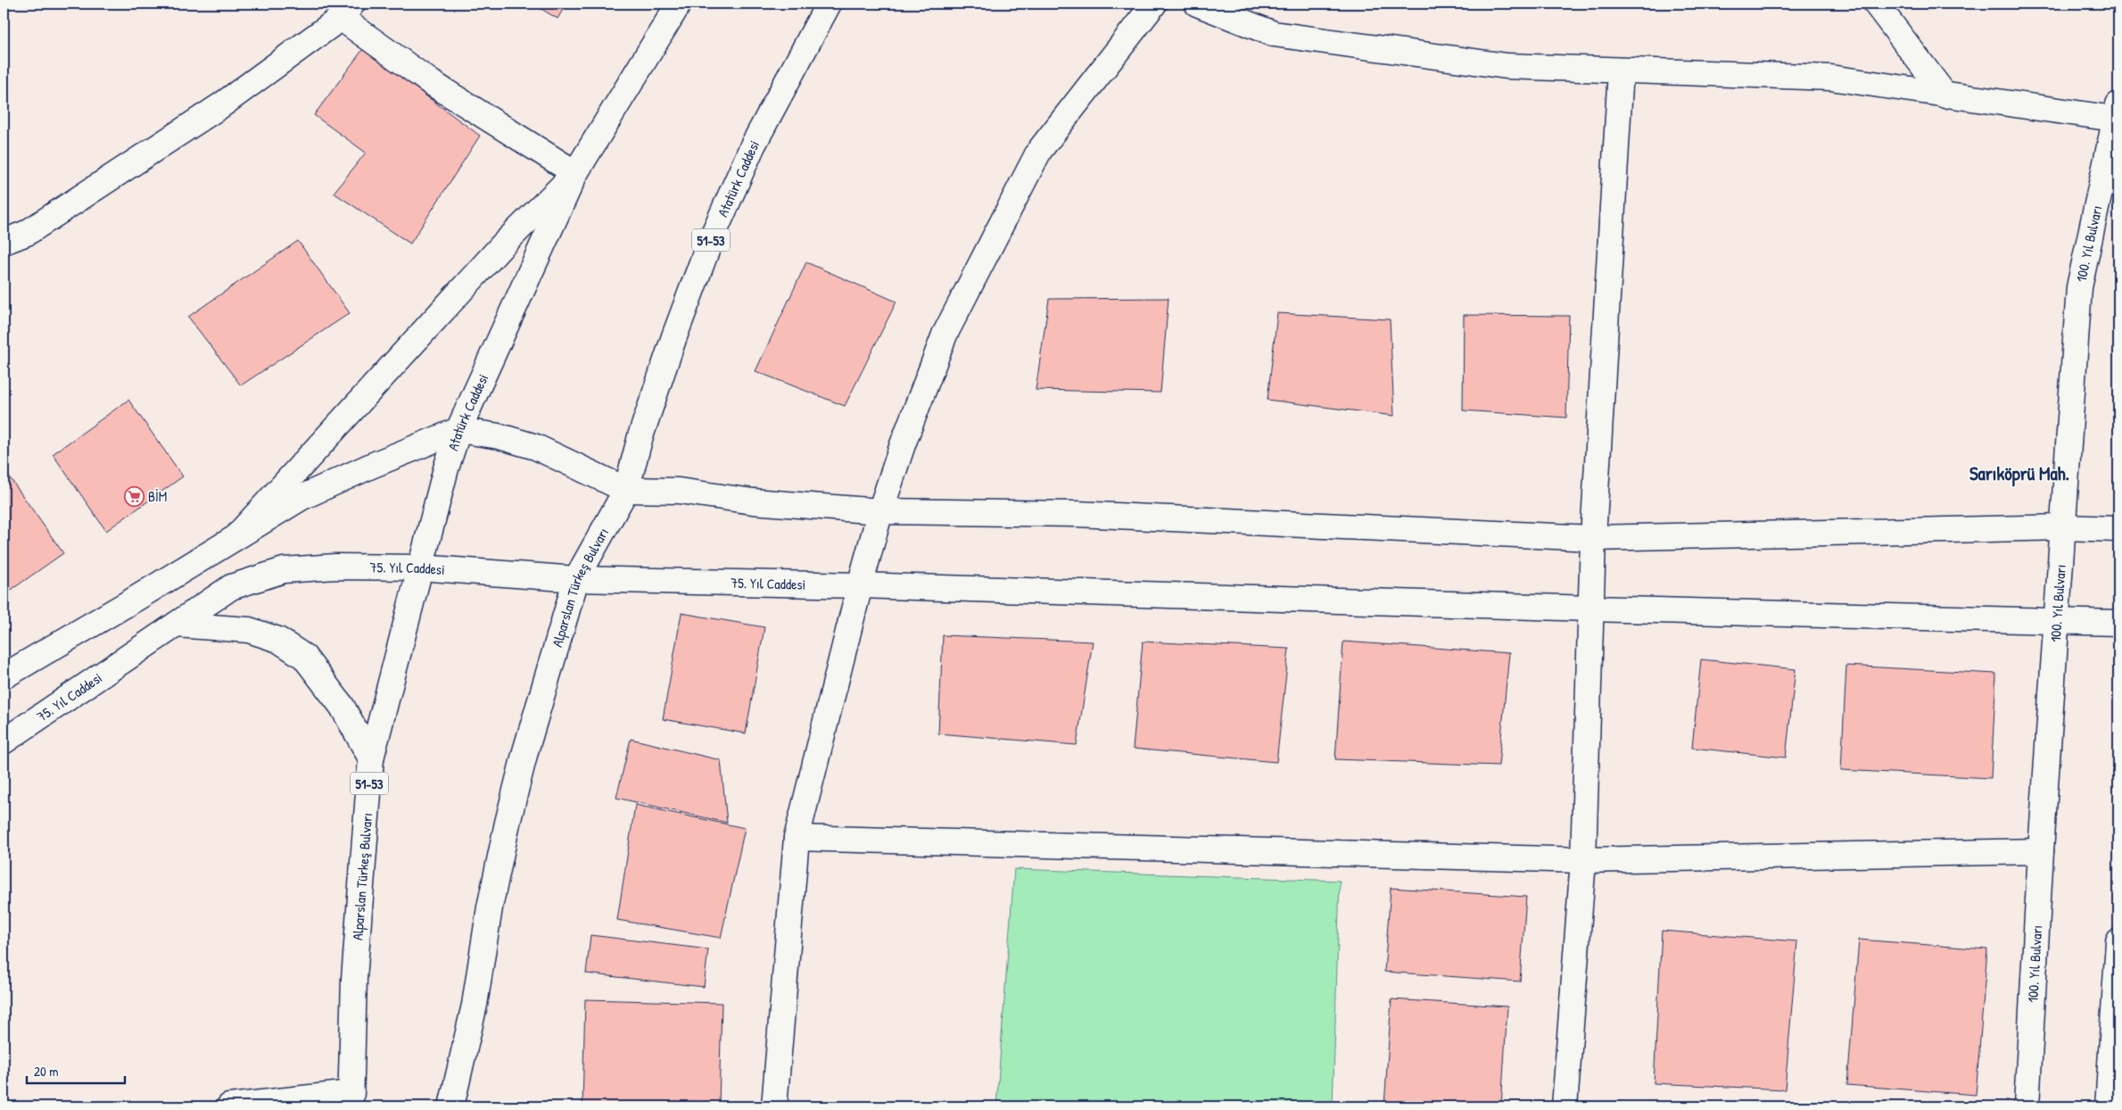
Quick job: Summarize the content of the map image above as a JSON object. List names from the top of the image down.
{
  "streets": {
    "street": [
      "Atatürk Caddesi",
      "51-53",
      "100. Yıl Bulvarı",
      "75. Yıl Caddesi",
      "Alparslan Türkeş Bulvarı"
    ]
  },
  "crossings": [
    ["Atatürk Caddesi", "Alparslan Türkeş Bulvarı"],
    ["100. Yıl Bulvarı", "75. Yıl Caddesi"],
    ["75. Yıl Caddesi", "Alparslan Türkeş Bulvarı"]
  ],
  "districts": ["Sarıköprü Mah."],
  "places": {
    "supermarket": ["BİM"]
  },
  "scale_bar": "20 m"
}
